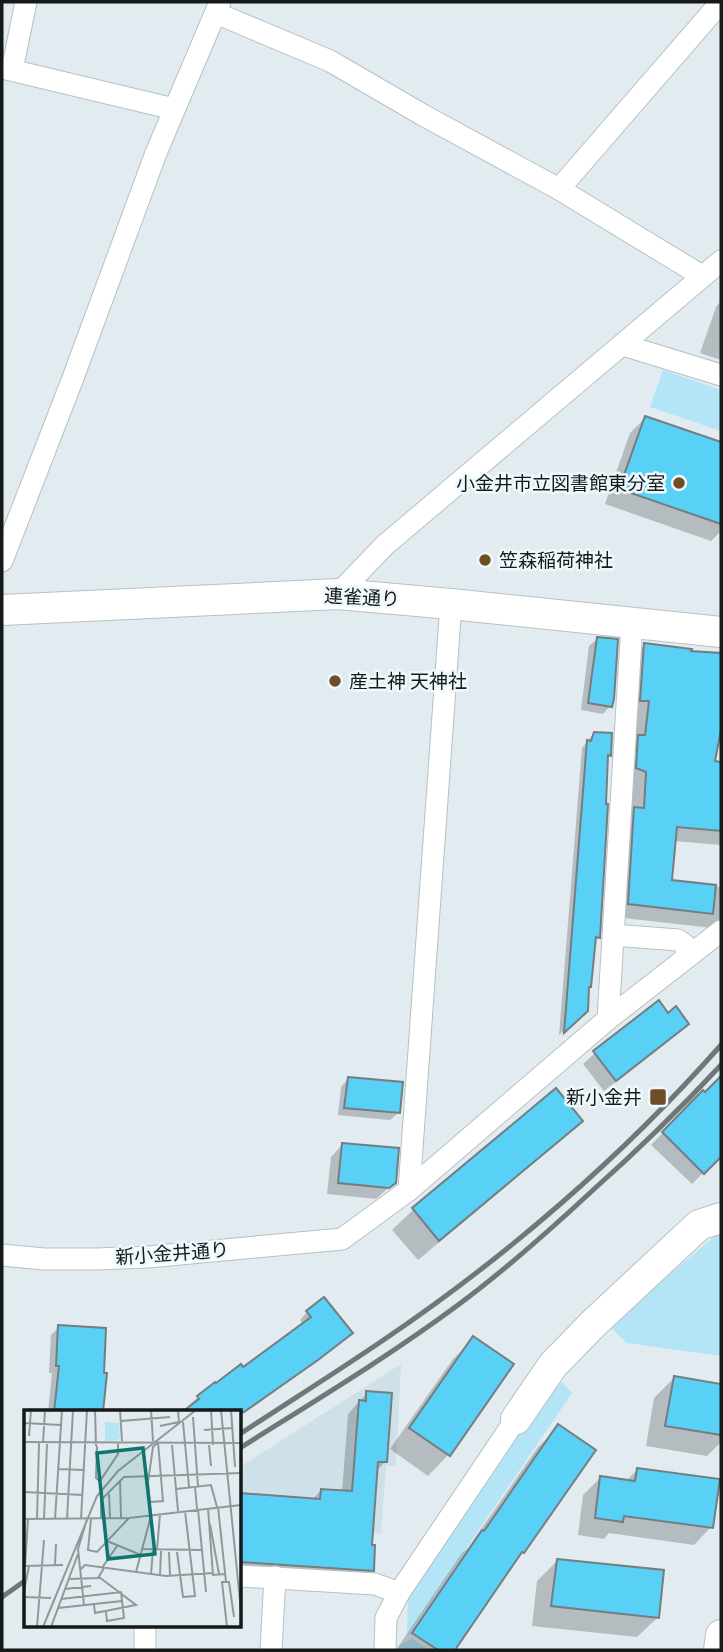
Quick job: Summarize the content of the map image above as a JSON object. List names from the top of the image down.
{
  "streets": {
    "main road": ["連雀通り"],
    "street": ["新小金井通り"]
  },
  "places": {
    "other": ["小金井市立図書館東分室", "笠森稲荷神社", "産土神 天神社"],
    "transit": ["新小金井"]
  }
}
